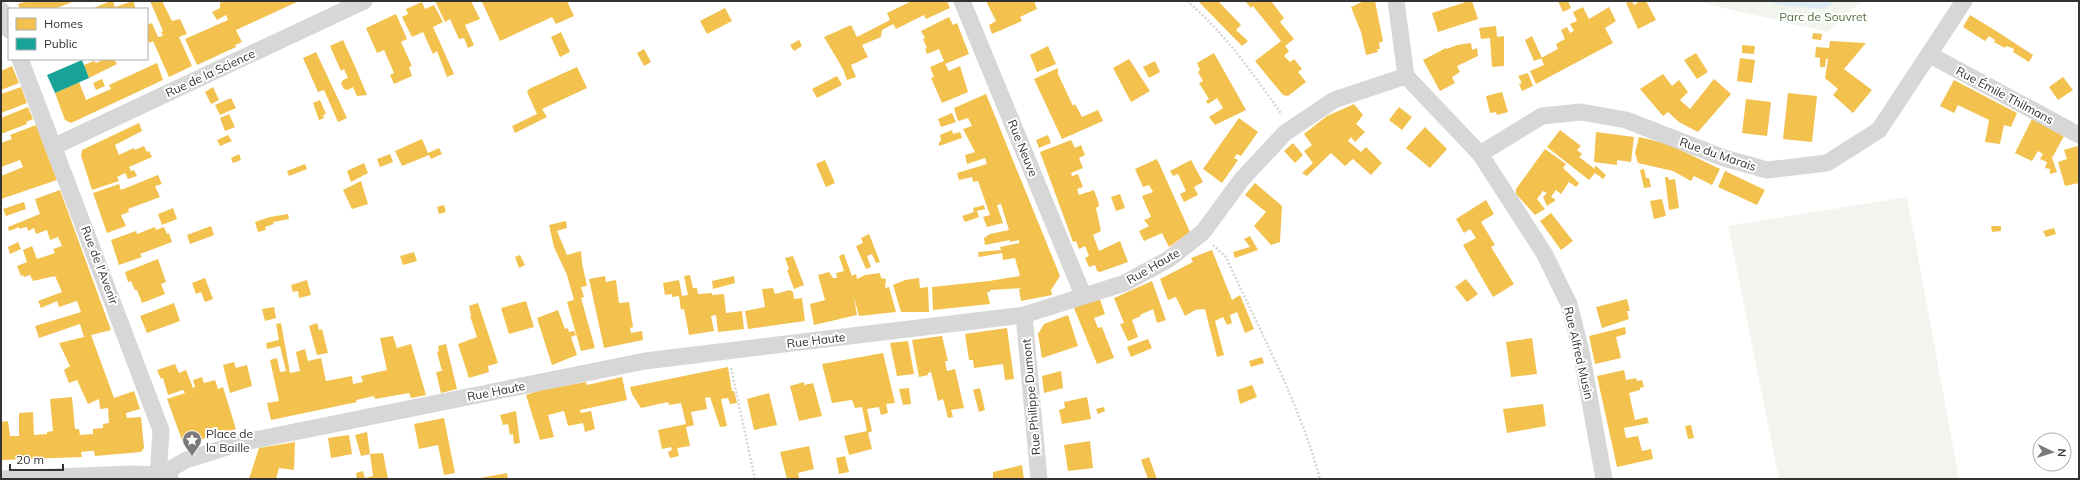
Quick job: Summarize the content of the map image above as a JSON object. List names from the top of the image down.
{
  "streets": {
    "street": [
      "Rue de la Science",
      "Rue Émile Thilmans",
      "Rue Neuve",
      "Rue du Marais",
      "Rue de l'Avenir",
      "Rue Haute",
      "Rue Alfred Musin",
      "Rue Philippe Dumont"
    ]
  },
  "crossings": [
    ["Rue de la Science", "Rue de l'Avenir"],
    ["Rue Émile Thilmans", "Rue du Marais"],
    ["Rue Neuve", "Rue Haute"],
    ["Rue du Marais", "Rue Alfred Musin"],
    ["Rue de l'Avenir", "Rue Haute"],
    ["Rue Haute", "Rue Alfred Musin"],
    ["Rue Haute", "Rue Philippe Dumont"]
  ],
  "parks": ["Parc de Souvret"],
  "places": {
    "place": ["Place de la Baille"]
  },
  "legend": ["Homes", "Public"],
  "scale_bar": "20 m",
  "north": "right"
}
